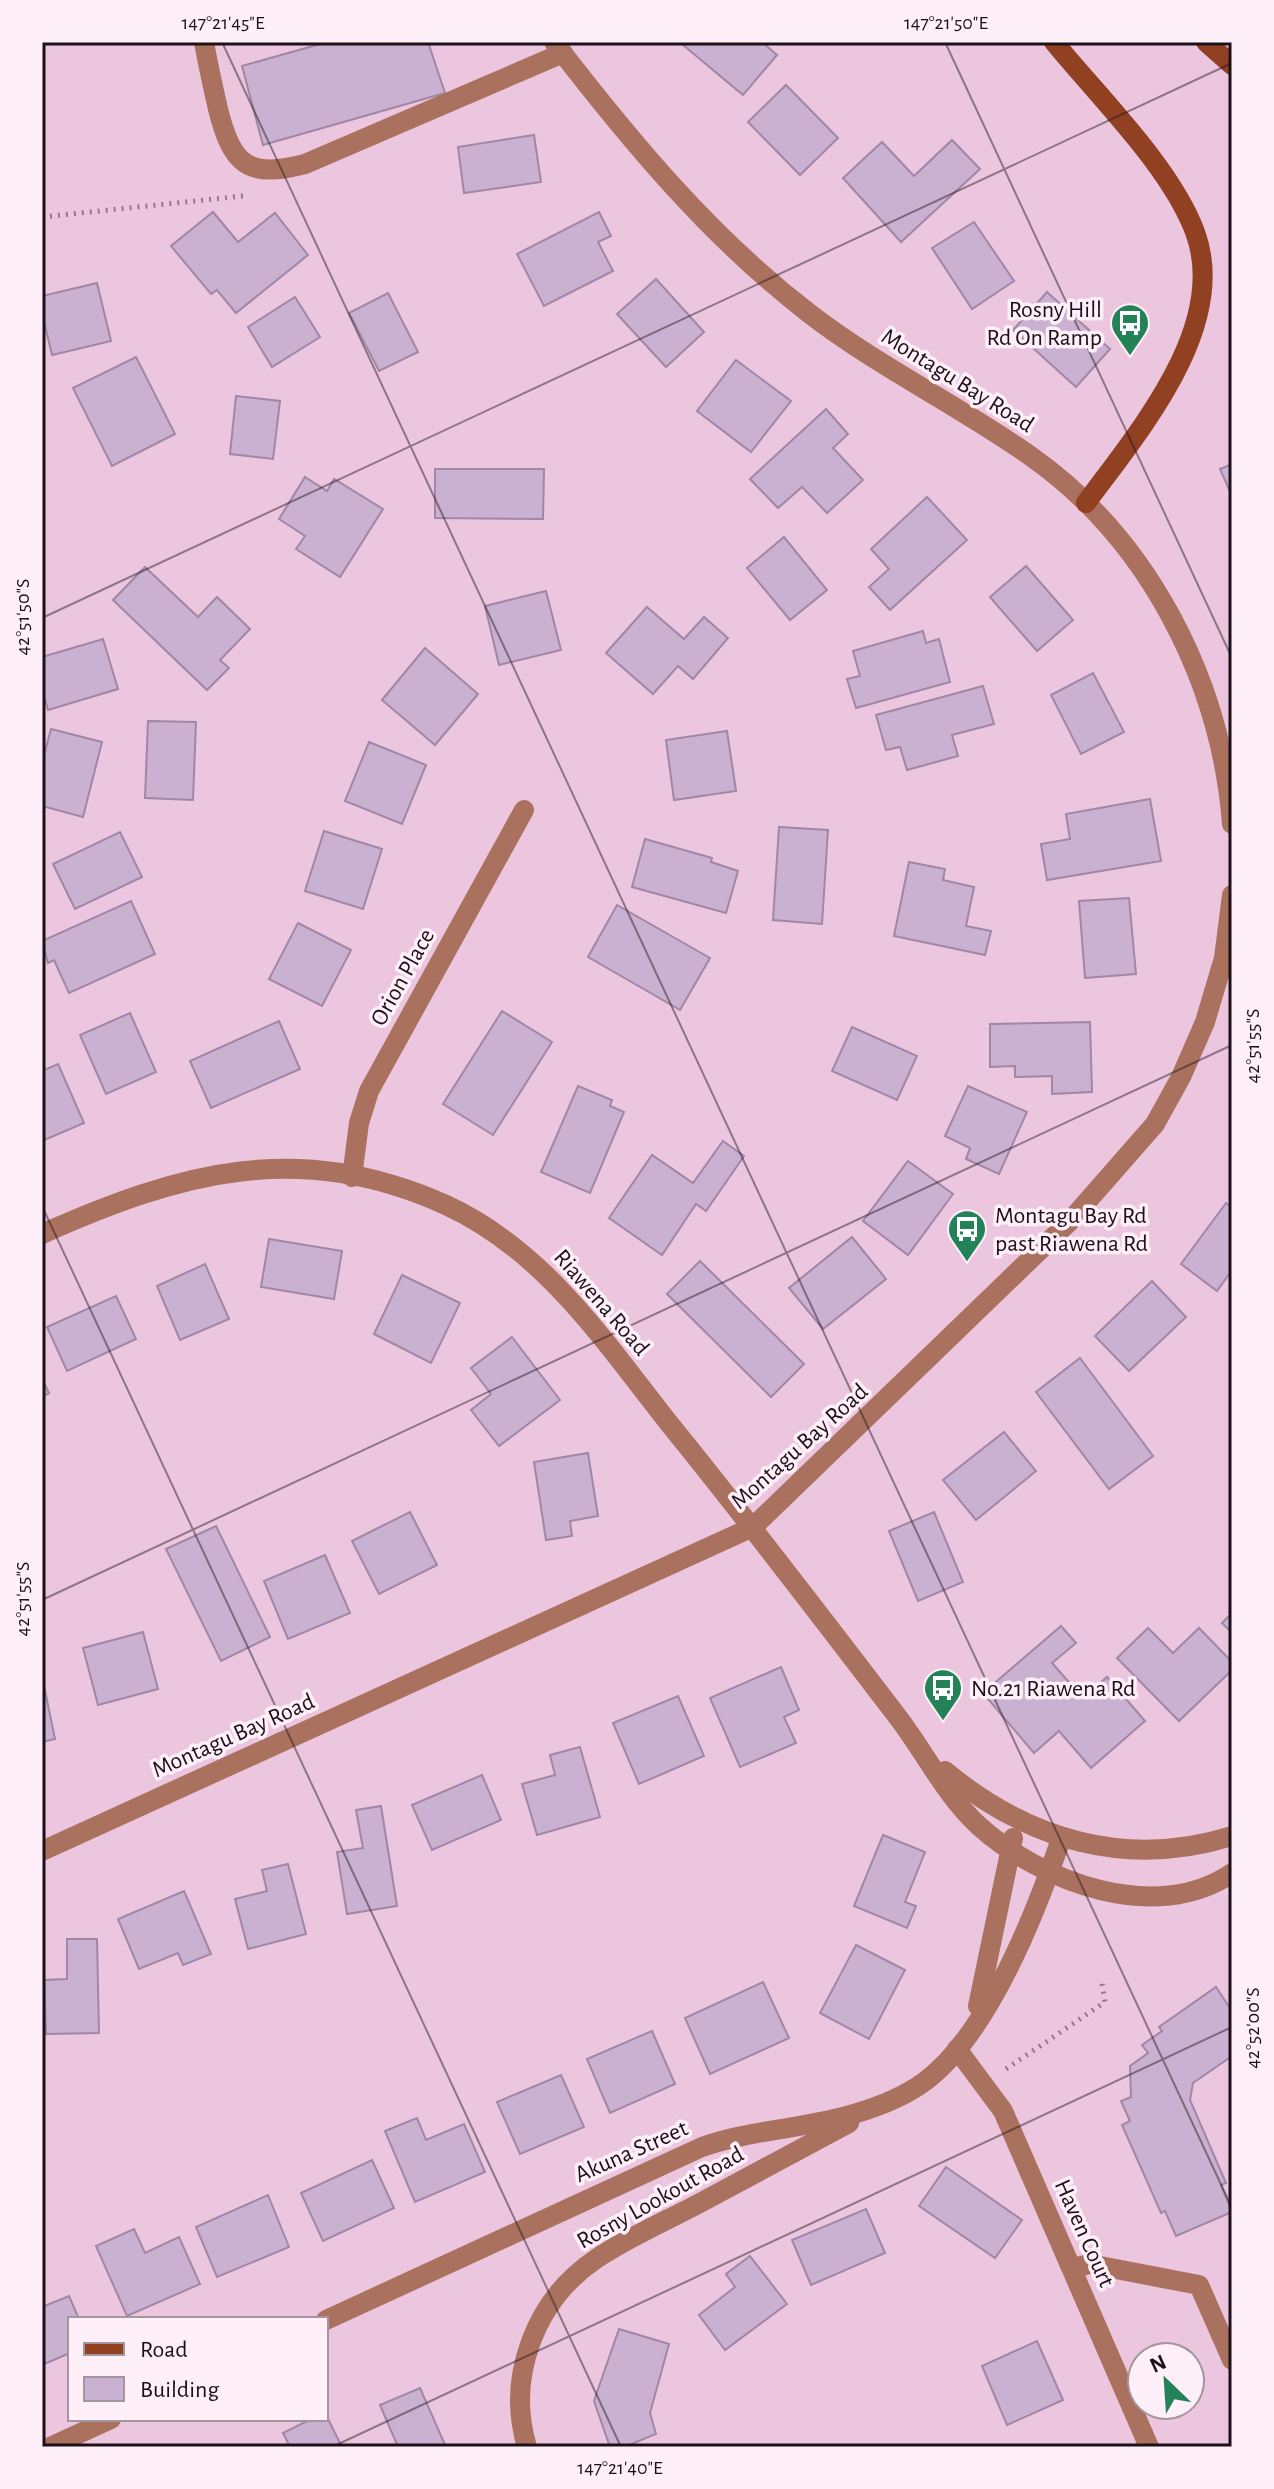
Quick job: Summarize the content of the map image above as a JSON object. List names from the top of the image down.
{
  "streets": {
    "street": [
      "Montagu Bay Road",
      "Orion Place",
      "Riawena Road",
      "Akuna Street",
      "Rosny Lookout Road",
      "Haven Court"
    ]
  },
  "crossings": [
    ["Montagu Bay Road", "Riawena Road"],
    ["Orion Place", "Riawena Road"],
    ["Riawena Road", "Akuna Street"],
    ["Akuna Street", "Rosny Lookout Road"],
    ["Akuna Street", "Haven Court"]
  ],
  "places": {
    "bus stop": ["Rosny Hill Rd On Ramp", "Montagu Bay Rd past Riawena Rd", "No.21 Riawena Rd"]
  },
  "legend": ["Road", "Building"],
  "north": "top left",
  "coordinates": [
    "147°21'45\"E",
    "147°21'50\"E",
    "42°51'50\"S",
    "42°51'55\"S",
    "42°52'00\"S",
    "147°21'40\"E"
  ]
}
